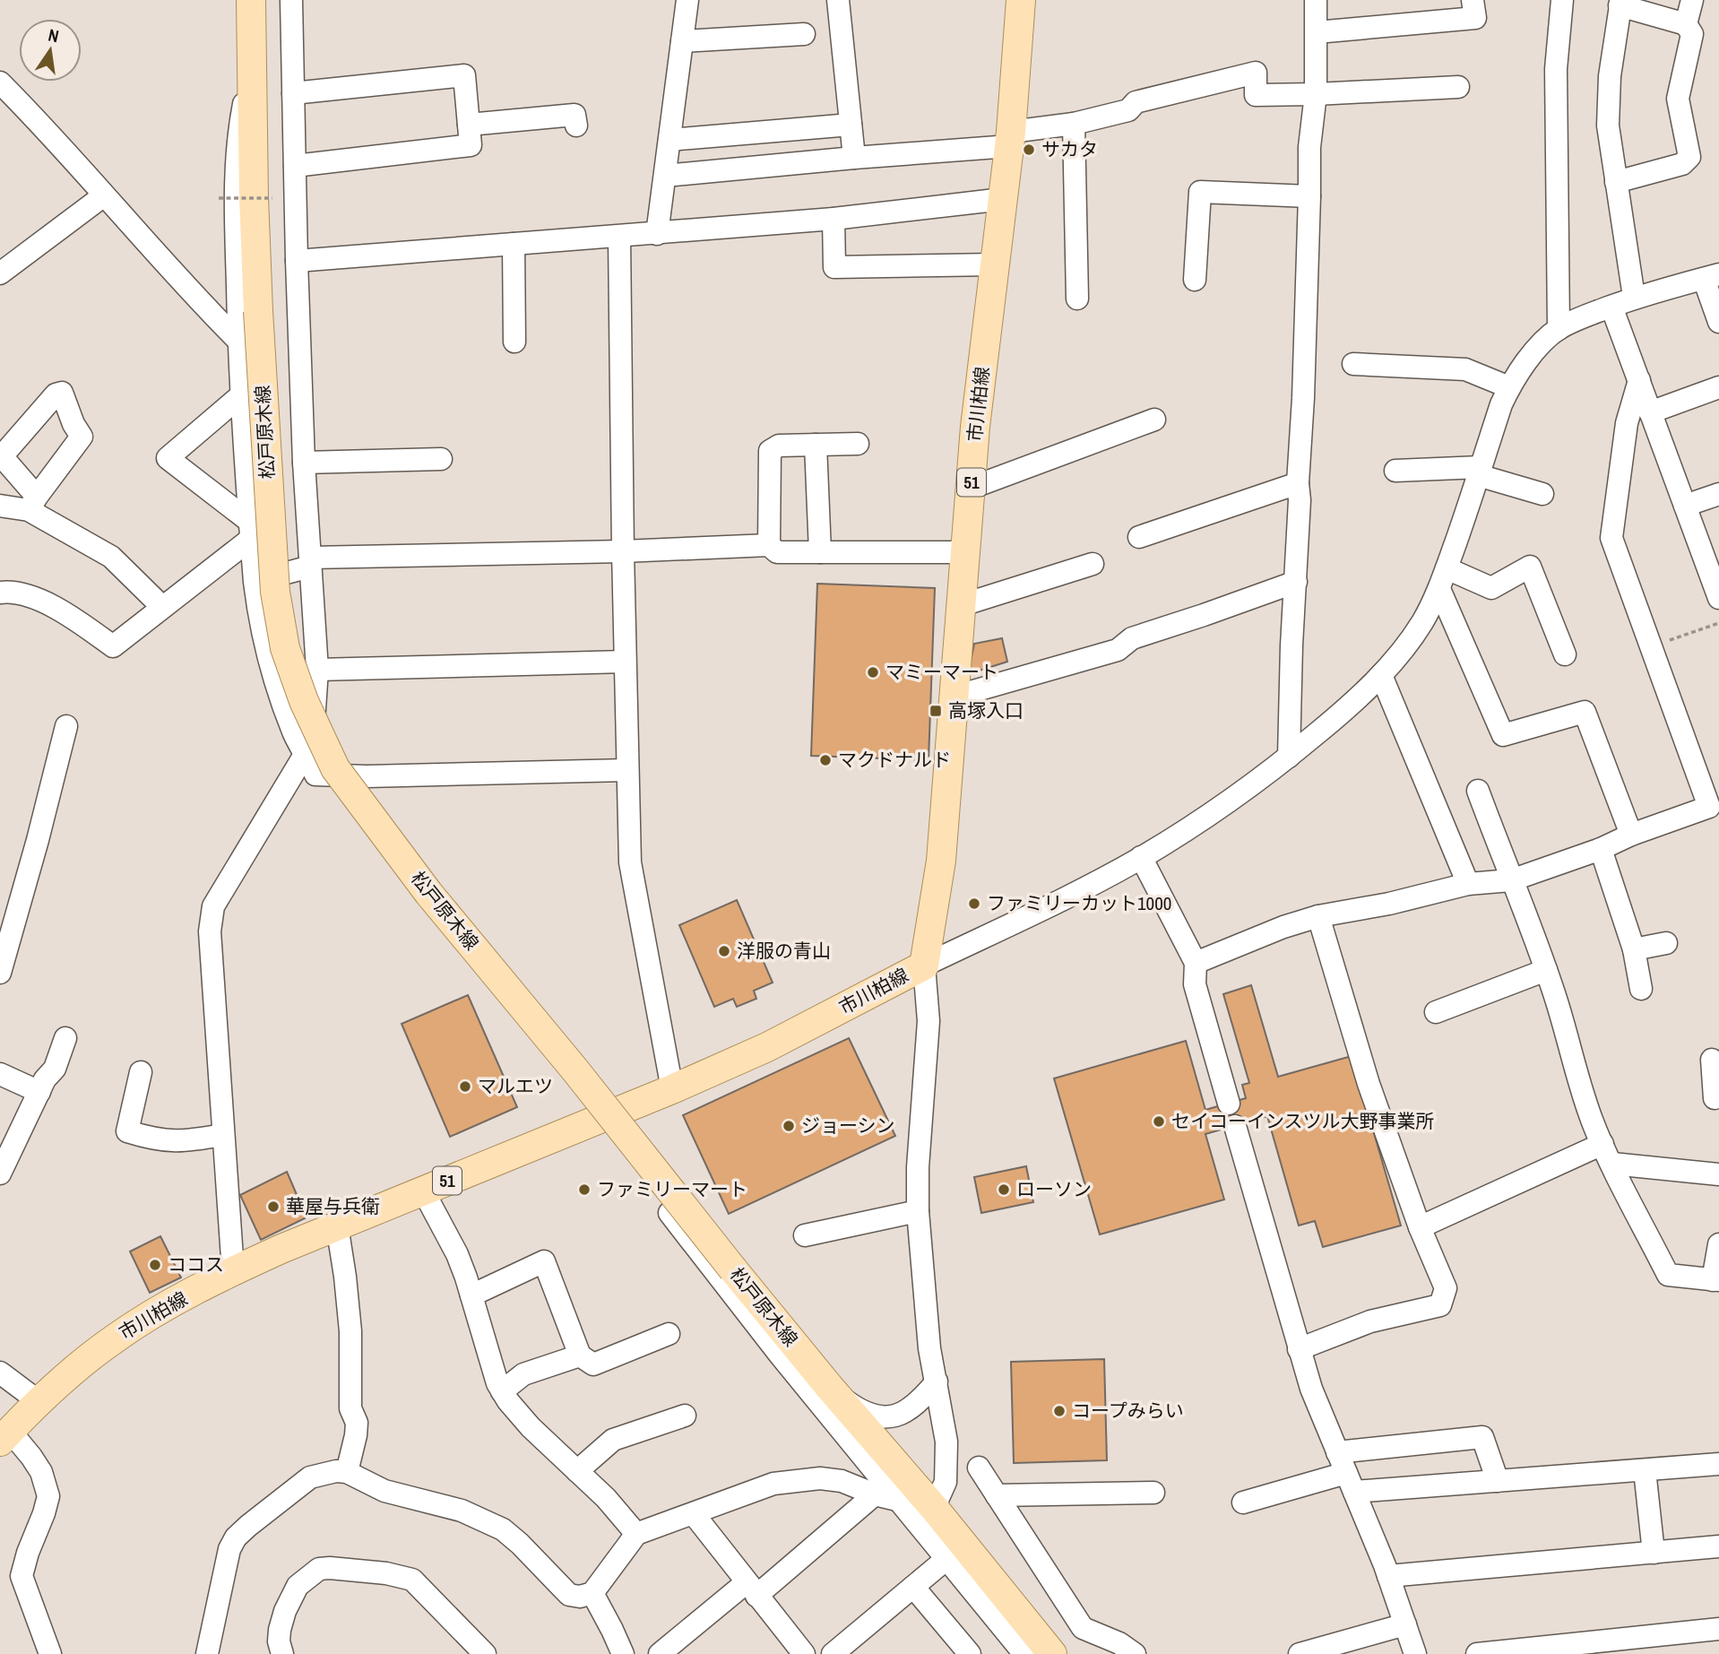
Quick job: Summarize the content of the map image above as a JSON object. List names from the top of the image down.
{
  "streets": {
    "main road": ["市川柏線", "松戸原木線", "51"]
  },
  "places": {
    "other": [
      "サカタ",
      "マミーマート",
      "マクドナルド",
      "ファミリーカット1000",
      "洋服の青山",
      "マルエツ",
      "セイコーインスツル大野事業所",
      "ジョーシン",
      "ファミリーマート",
      "ローソン",
      "華屋与兵衛",
      "ココス",
      "コープみらい"
    ],
    "transit": ["高塚入口"]
  },
  "north": "top"
}
